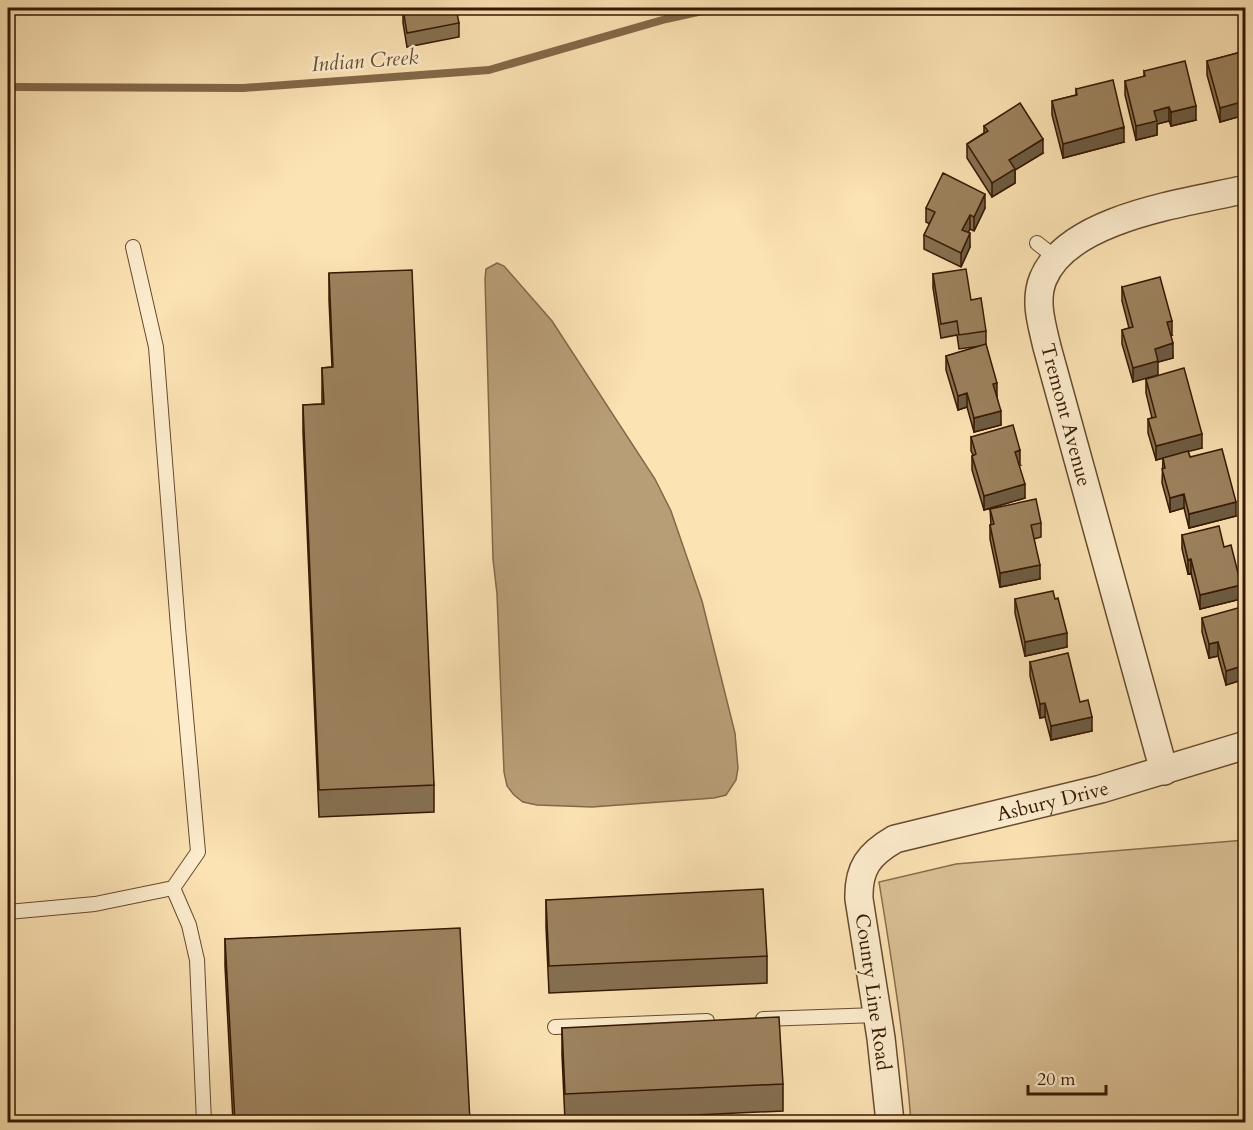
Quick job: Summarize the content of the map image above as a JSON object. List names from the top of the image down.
{
  "streets": {
    "street": ["Tremont Avenue", "Asbury Drive", "County Line Road"]
  },
  "crossings": [
    ["Tremont Avenue", "Asbury Drive"],
    ["Asbury Drive", "County Line Road"]
  ],
  "water": ["Indian Creek"],
  "scale_bar": "20 m"
}
